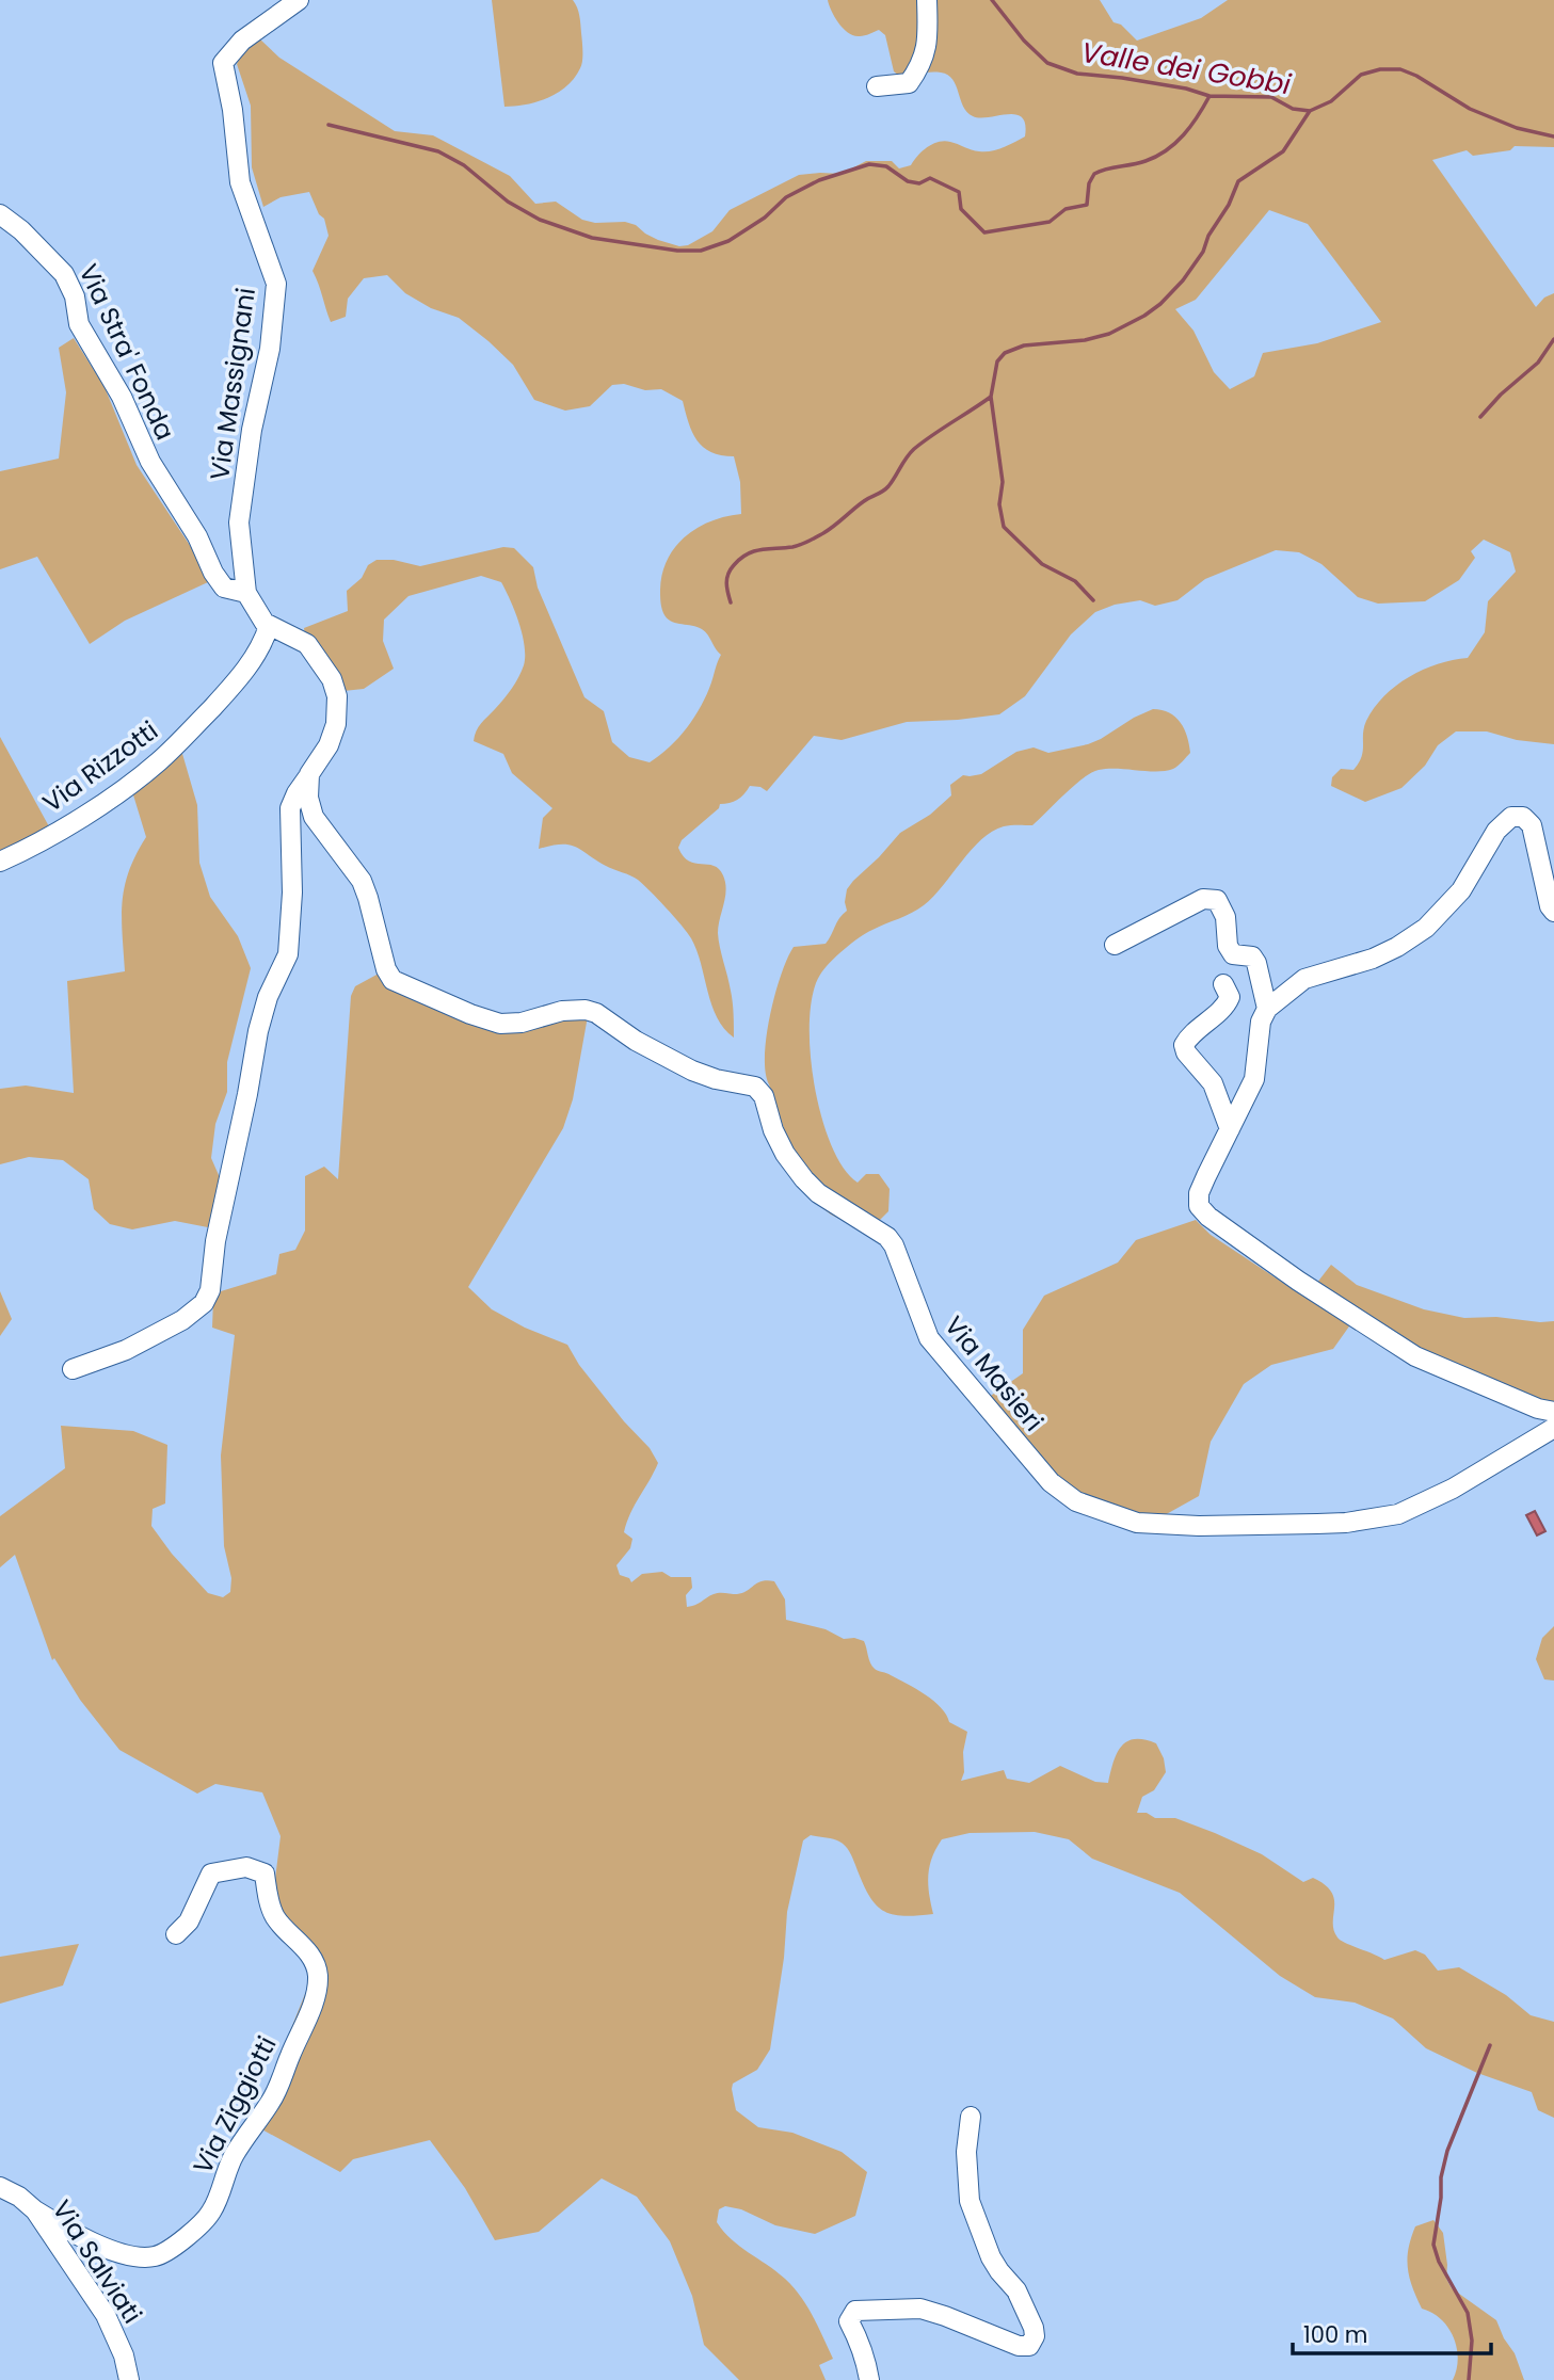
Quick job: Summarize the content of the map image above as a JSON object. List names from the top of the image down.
{
  "streets": {
    "street": [
      "Via Stra' Fonda",
      "Via Massignani",
      "Via Rizzotti",
      "Via Masieri",
      "Via Ziggiotti",
      "Via Salviati"
    ]
  },
  "crossings": [
    ["Via Stra' Fonda", "Via Massignani"],
    ["Via Stra' Fonda", "Via Rizzotti"],
    ["Via Ziggiotti", "Via Salviati"]
  ],
  "water": ["Valle dei Gobbi"],
  "scale_bar": "100 m"
}
